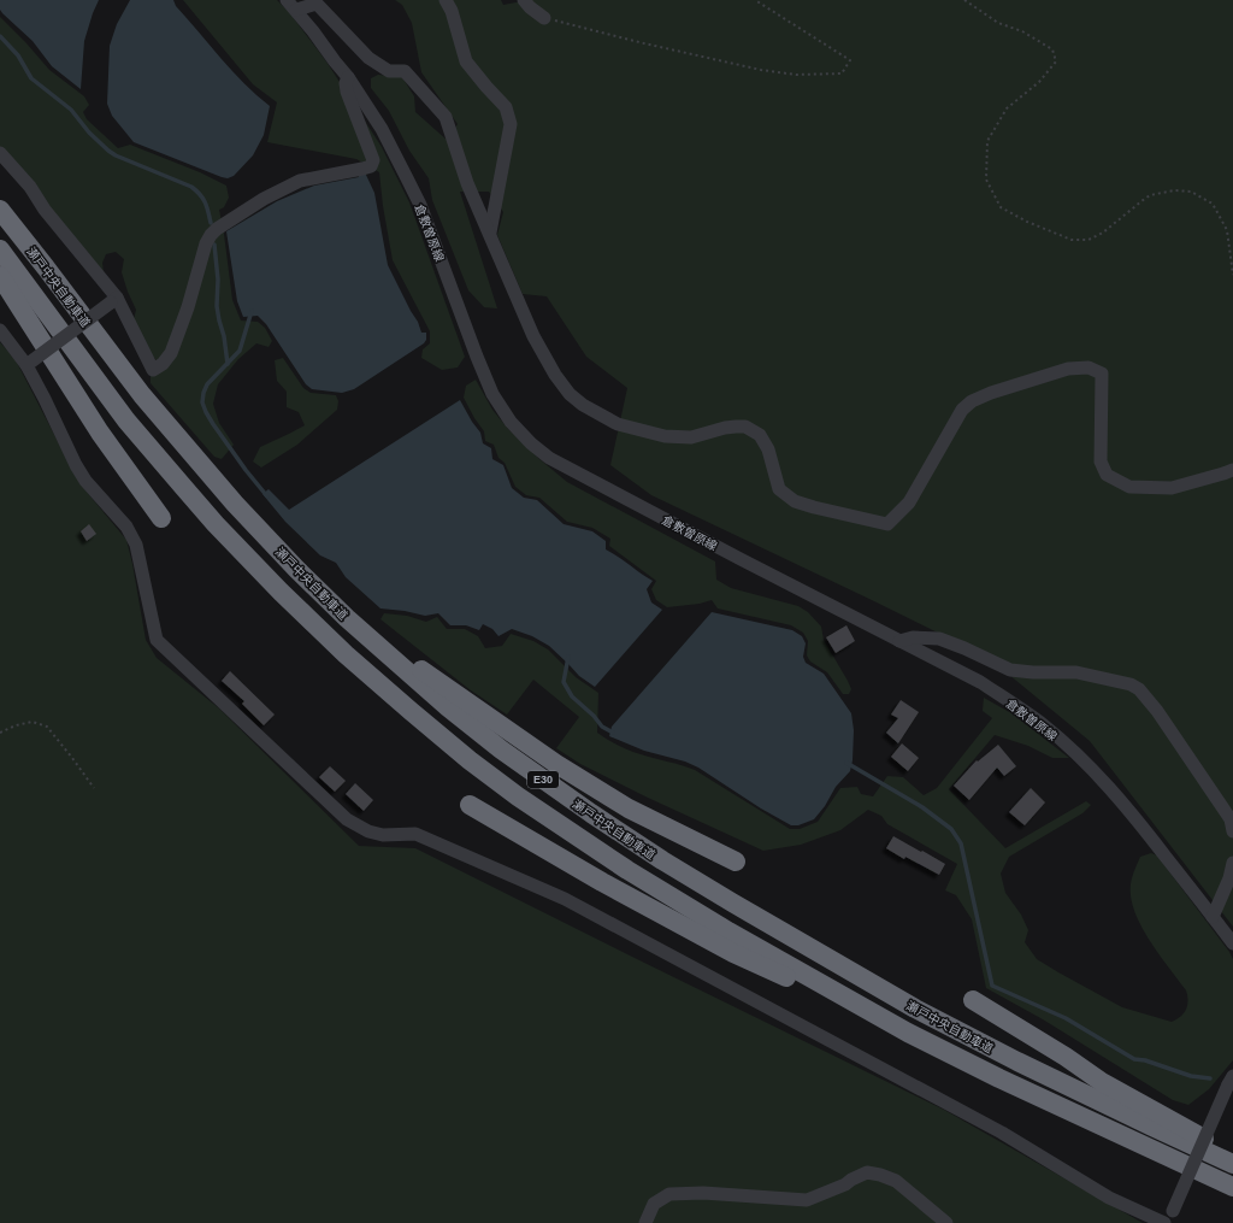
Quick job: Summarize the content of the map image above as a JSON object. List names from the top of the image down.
{
  "streets": {
    "highway": ["瀬戸中央自動車道", "E30"],
    "street": ["倉敷曽原線"]
  }
}
